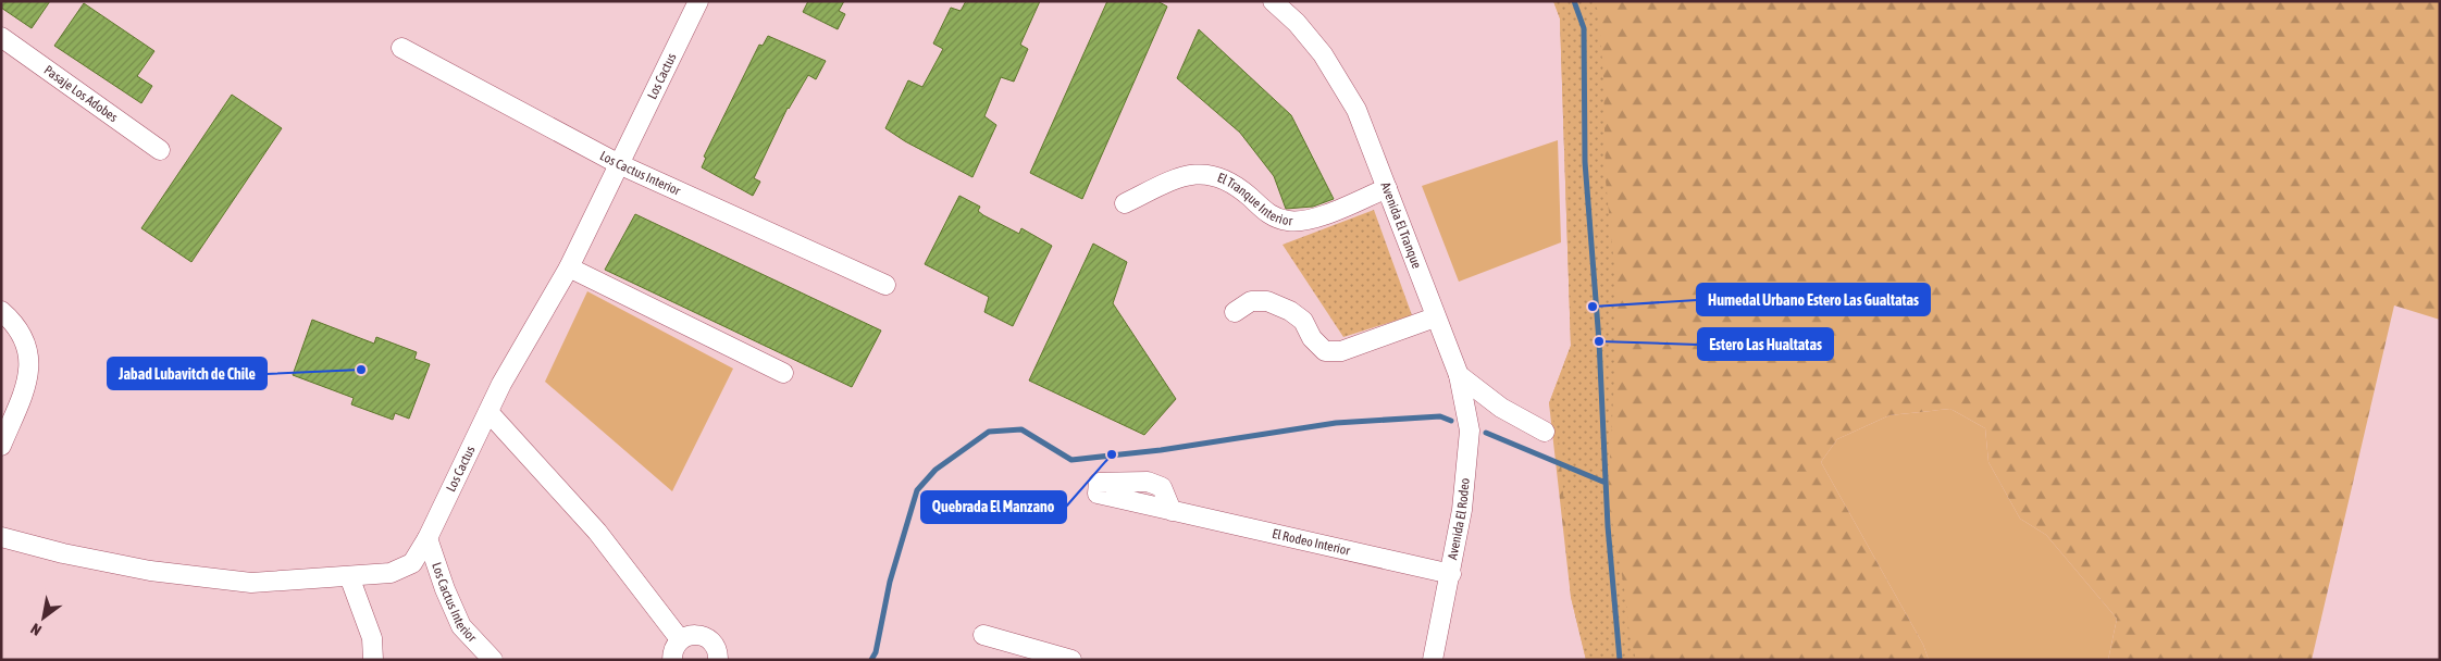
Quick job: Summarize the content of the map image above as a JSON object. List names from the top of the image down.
{
  "streets": {
    "street": [
      "Los Cactus",
      "Pasaje Los Adobes",
      "Los Cactus Interior",
      "El Tranque Interior",
      "Avenida El Tranque",
      "Avenida El Rodeo",
      "El Rodeo Interior"
    ]
  },
  "crossings": [
    ["Los Cactus", "Los Cactus Interior"],
    ["El Tranque Interior", "Avenida El Tranque"],
    ["Avenida El Tranque", "Avenida El Rodeo"],
    ["Avenida El Rodeo", "El Rodeo Interior"]
  ],
  "places": [
    "Humedal Urbano Estero Las Gualtatas",
    "Estero Las Hualtatas",
    "Jabad Lubavitch de Chile",
    "Quebrada El Manzano"
  ],
  "north": "bottom left"
}
